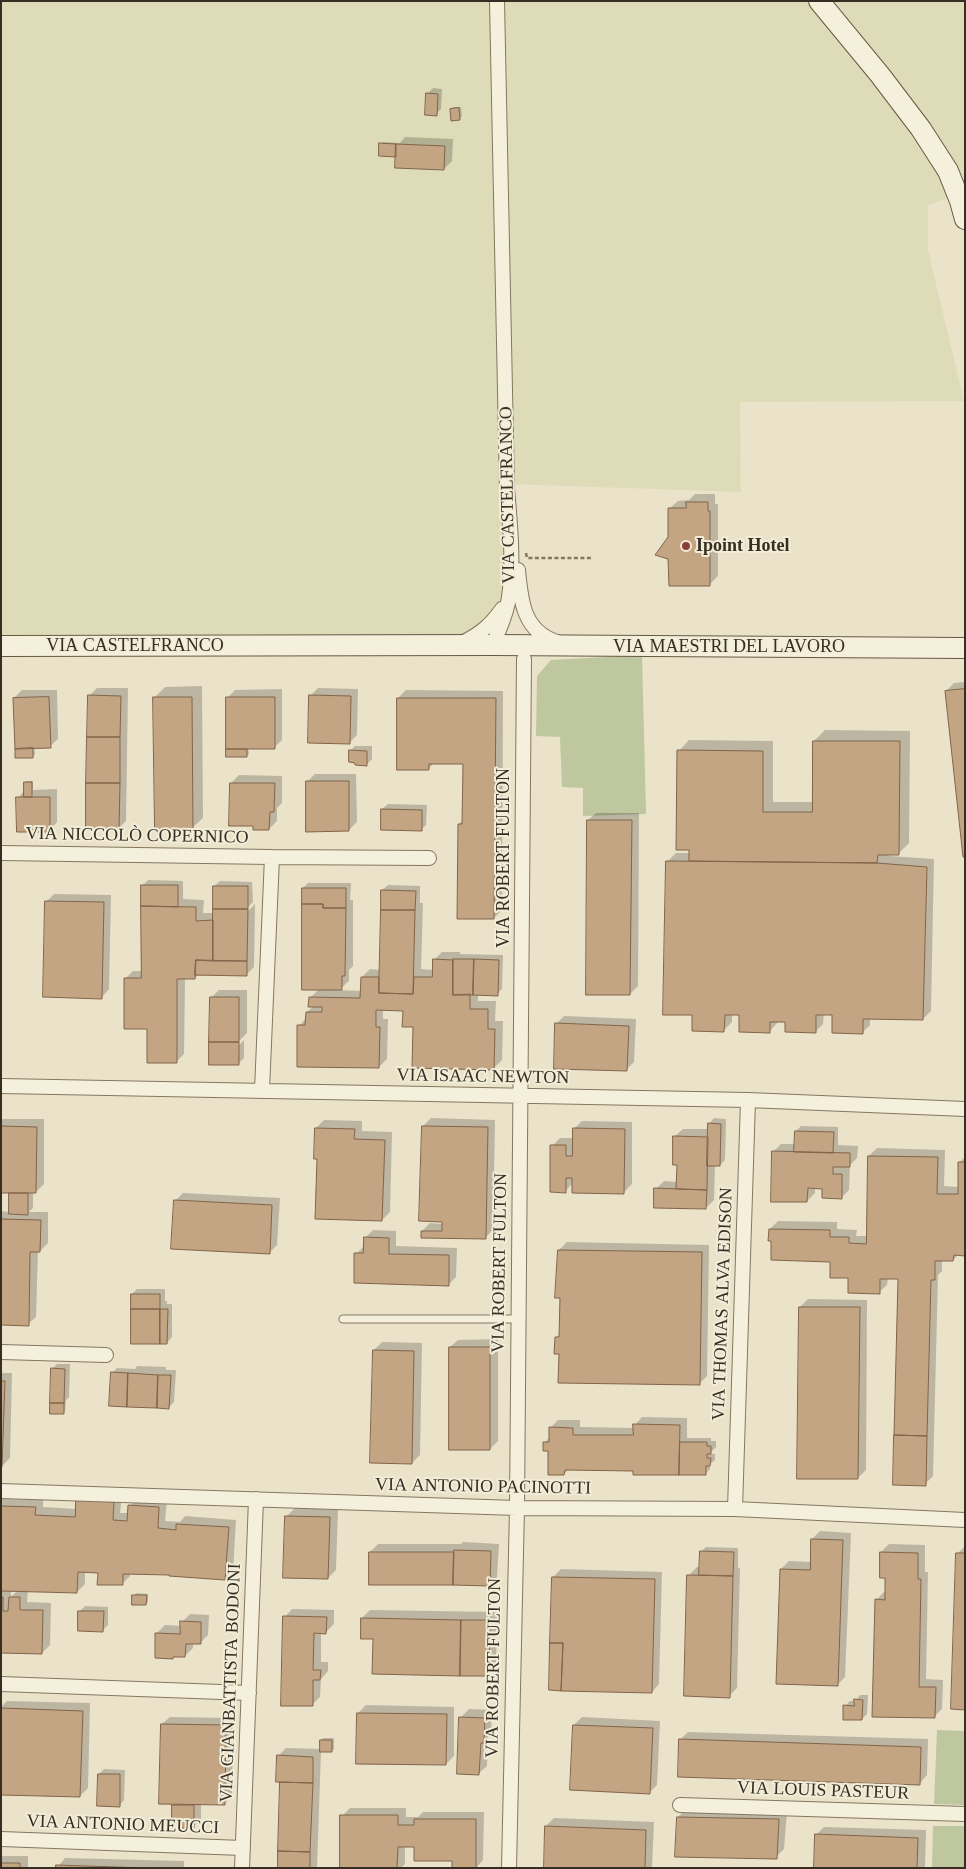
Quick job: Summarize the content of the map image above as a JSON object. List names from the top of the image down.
{
  "streets": {
    "street": [
      "VIA CASTELFRANCO",
      "VIA MAESTRI DEL LAVORO",
      "VIA NICCOLÒ COPERNICO",
      "VIA ROBERT FULTON",
      "VIA ISAAC NEWTON",
      "VIA THOMAS ALVA EDISON",
      "VIA ANTONIO PACINOTTI",
      "VIA GIANBATTISTA BODONI",
      "VIA LOUIS PASTEUR",
      "VIA ANTONIO MEUCCI"
    ]
  },
  "crossings": [
    ["VIA CASTELFRANCO", "VIA MAESTRI DEL LAVORO"],
    ["VIA NICCOLÒ COPERNICO", "VIA ISAAC NEWTON"],
    ["VIA ROBERT FULTON", "VIA ISAAC NEWTON"],
    ["VIA ROBERT FULTON", "VIA ANTONIO PACINOTTI"],
    ["VIA ISAAC NEWTON", "VIA THOMAS ALVA EDISON"],
    ["VIA THOMAS ALVA EDISON", "VIA ANTONIO PACINOTTI"],
    ["VIA ANTONIO PACINOTTI", "VIA GIANBATTISTA BODONI"],
    ["VIA GIANBATTISTA BODONI", "VIA ANTONIO MEUCCI"]
  ],
  "places": ["Ipoint Hotel"]
}
